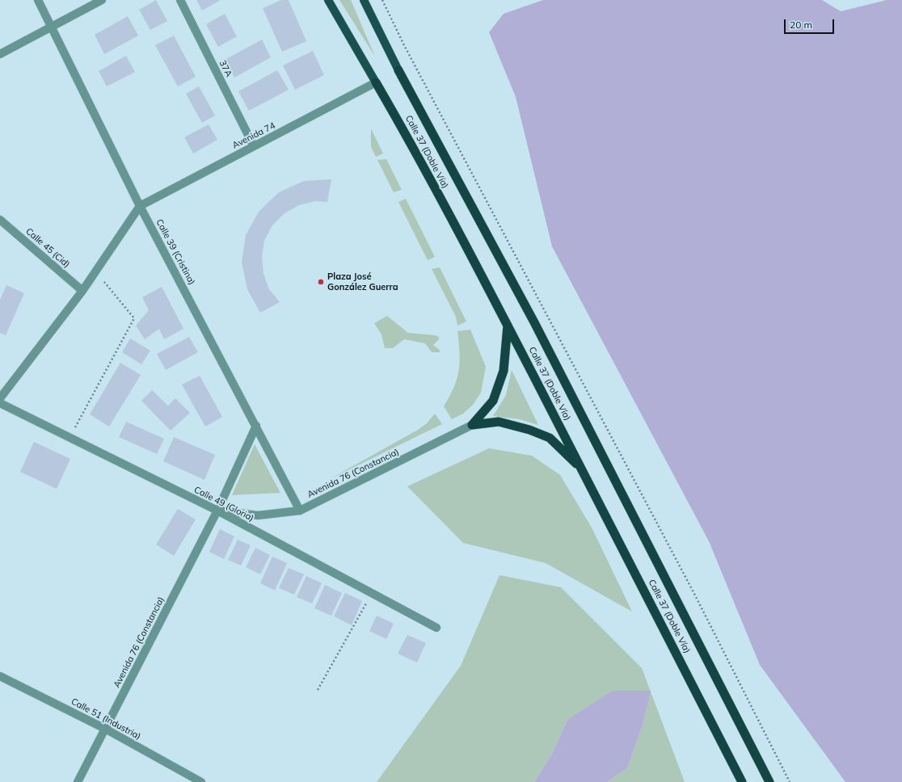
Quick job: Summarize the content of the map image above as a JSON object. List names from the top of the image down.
{
  "streets": {
    "highway": ["Calle 37 (Doble Vía)"],
    "street": [
      "37A",
      "Avenida 74",
      "Calle 45 (Cid)",
      "Calle 39 (Cristina)",
      "Avenida 76 (Constancia)",
      "Calle 49 (Gloria)",
      "Calle 51 (Industria)"
    ]
  },
  "crossings": [
    ["37A", "Avenida 74"],
    ["Avenida 74", "Calle 37 (Doble Vía)"],
    ["Avenida 74", "Calle 39 (Cristina)"],
    ["Calle 39 (Cristina)", "Avenida 76 (Constancia)"],
    ["Avenida 76 (Constancia)", "Calle 49 (Gloria)"],
    ["Avenida 76 (Constancia)", "Calle 51 (Industria)"]
  ],
  "places": ["Plaza José González Guerra"],
  "scale_bar": "20 m"
}
